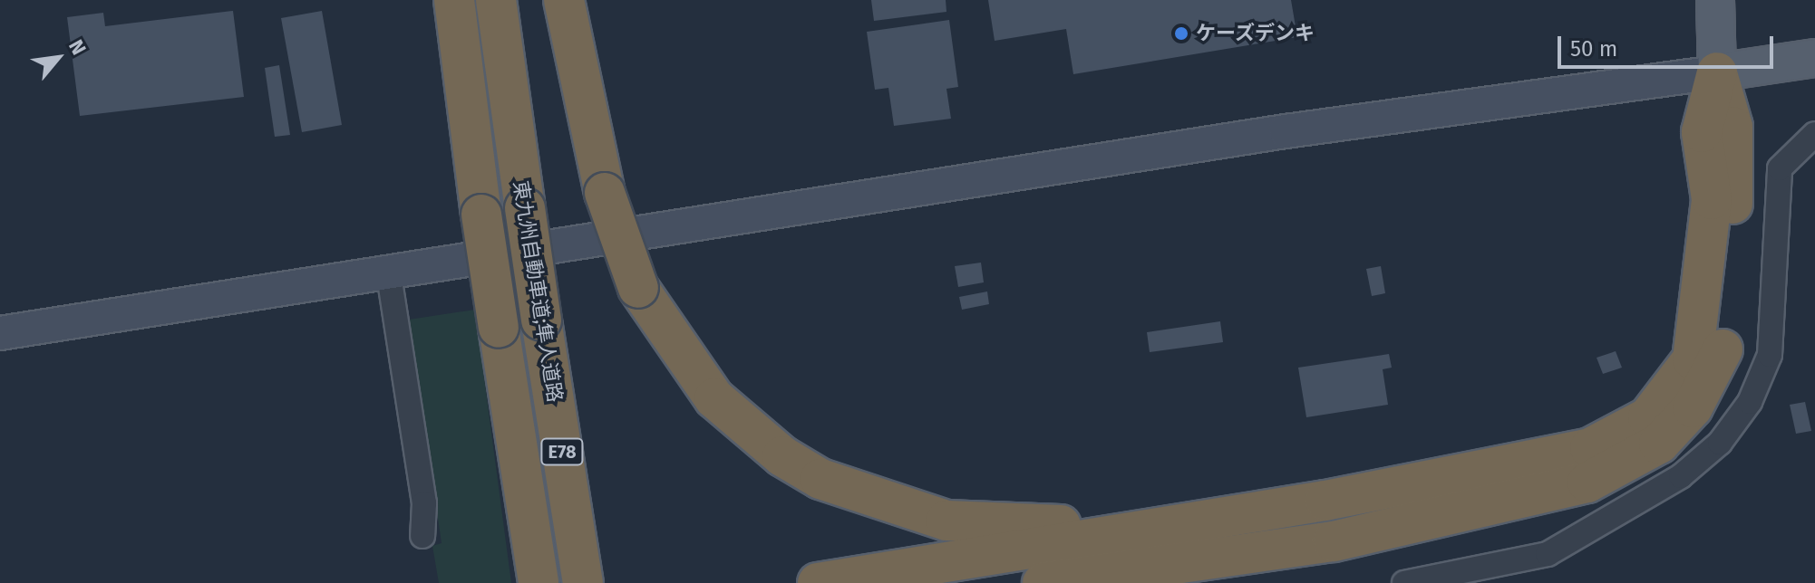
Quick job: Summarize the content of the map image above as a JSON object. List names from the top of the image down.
{
  "streets": {
    "highway": ["東九州自動車道;隼人道路", "E78"]
  },
  "places": ["ケーズデンキ"],
  "scale_bar": "50 m",
  "north": "top right"
}
